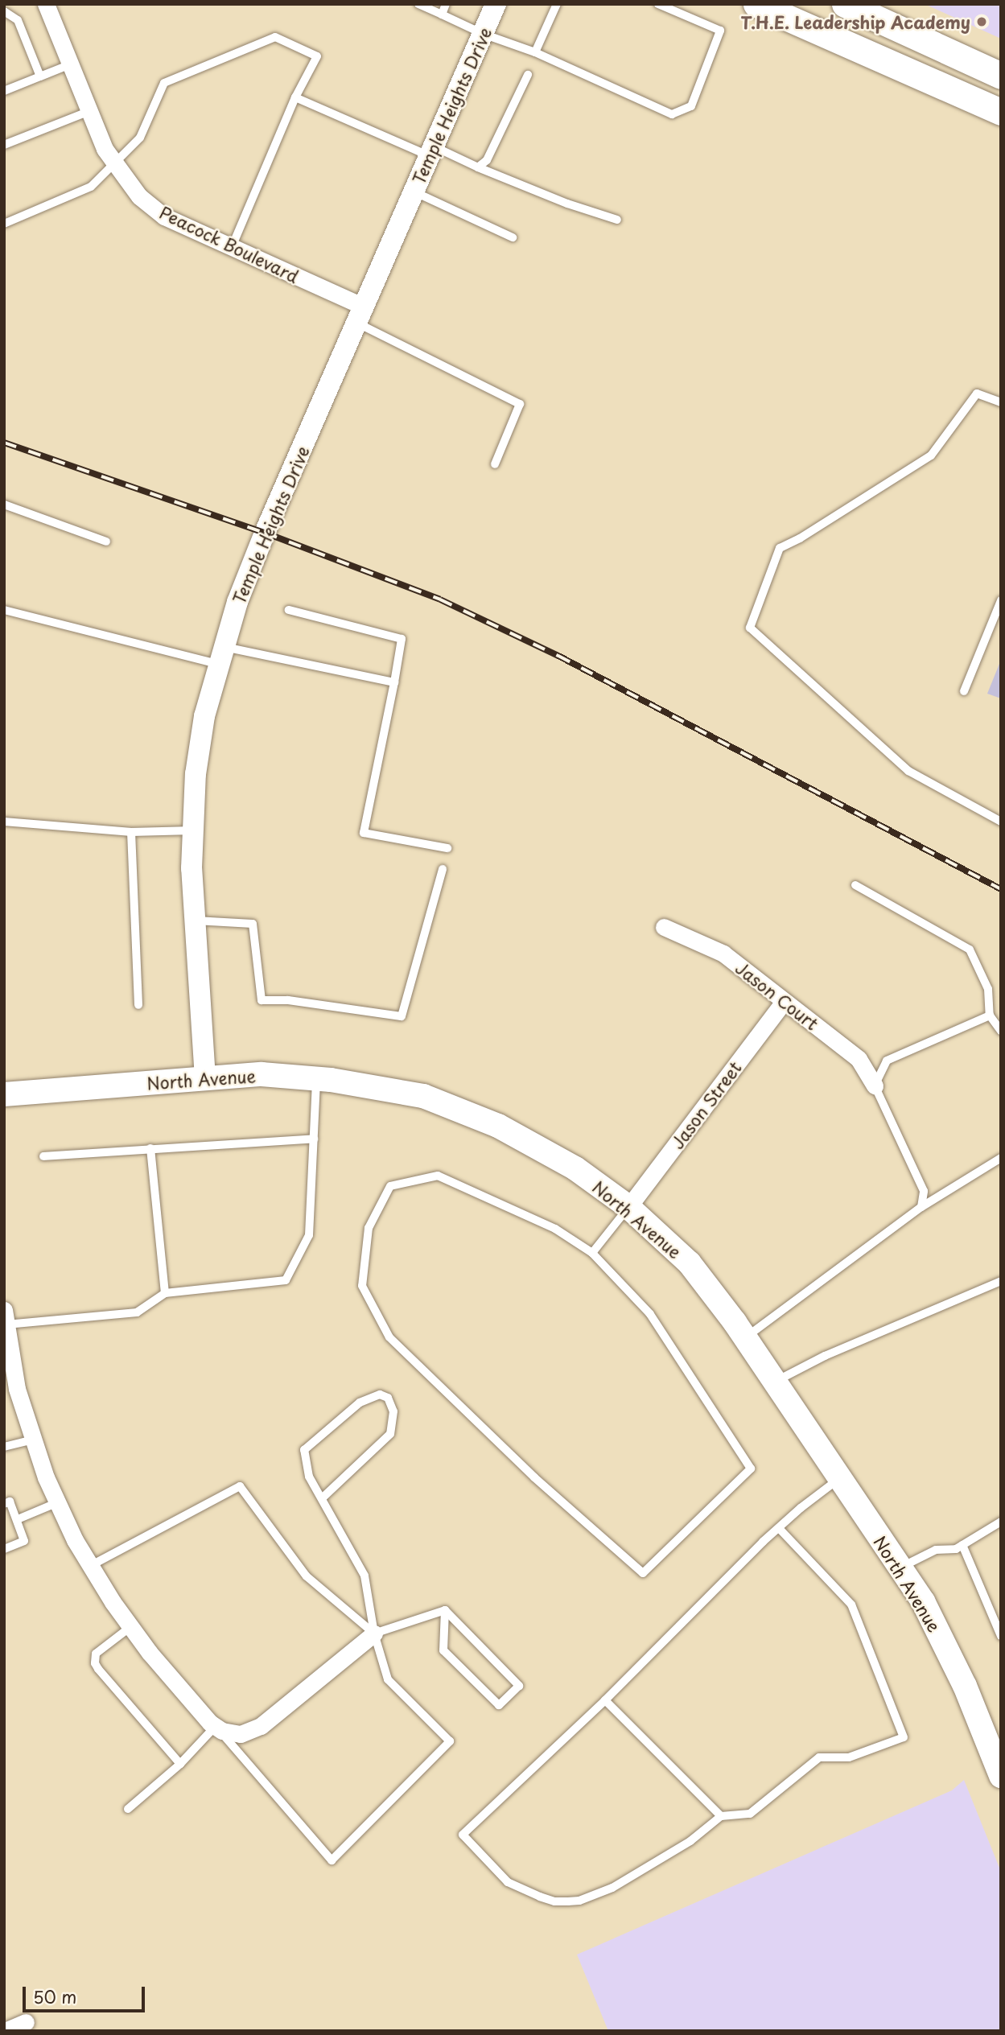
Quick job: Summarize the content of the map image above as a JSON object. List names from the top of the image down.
{
  "streets": {
    "main road": ["North Avenue"],
    "street": [
      "Temple Heights Drive",
      "Peacock Boulevard",
      "Jason Court",
      "Jason Street"
    ]
  },
  "crossings": [
    ["Temple Heights Drive", "Peacock Boulevard"],
    ["Temple Heights Drive", "North Avenue"],
    ["Jason Court", "Jason Street"],
    ["North Avenue", "Jason Street"]
  ],
  "places": ["T.H.E. Leadership Academy"],
  "scale_bar": "50 m"
}
